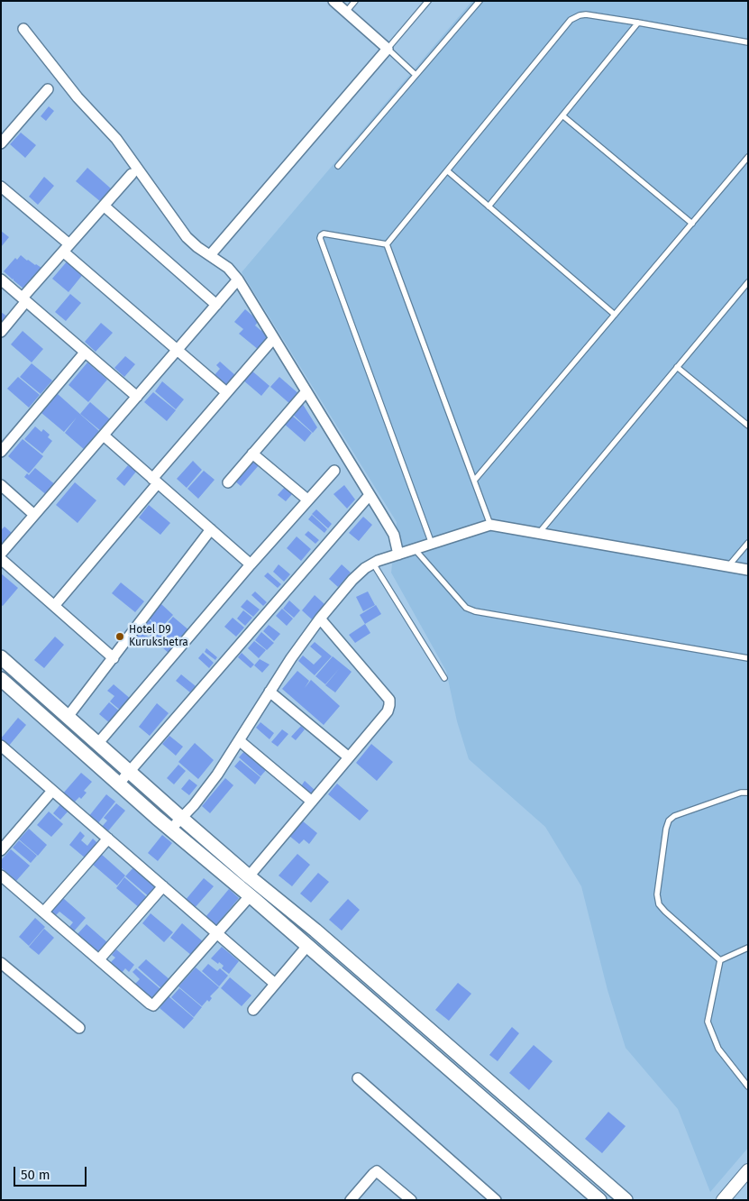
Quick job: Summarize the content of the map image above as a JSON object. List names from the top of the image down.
{
  "places": ["Hotel D9 Kurukshetra"],
  "scale_bar": "50 m"
}
